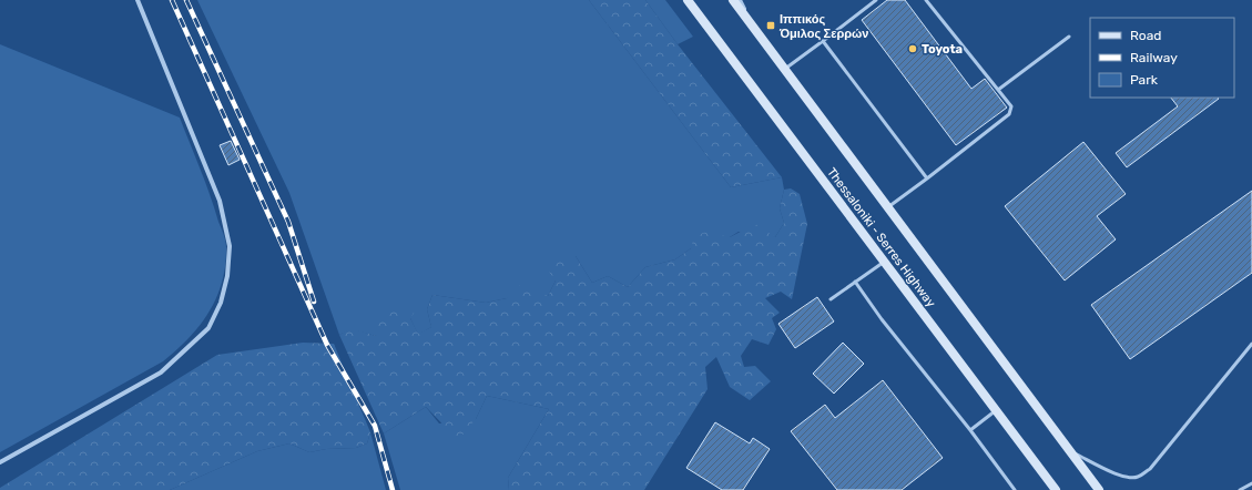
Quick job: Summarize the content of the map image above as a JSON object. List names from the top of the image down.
{
  "streets": {
    "main road": ["Thessaloniki - Serres Highway"]
  },
  "places": {
    "transit": ["Ιππικός Όμιλος Σερρών"],
    "other": ["Toyota"]
  },
  "legend": ["Road", "Railway", "Park"]
}
